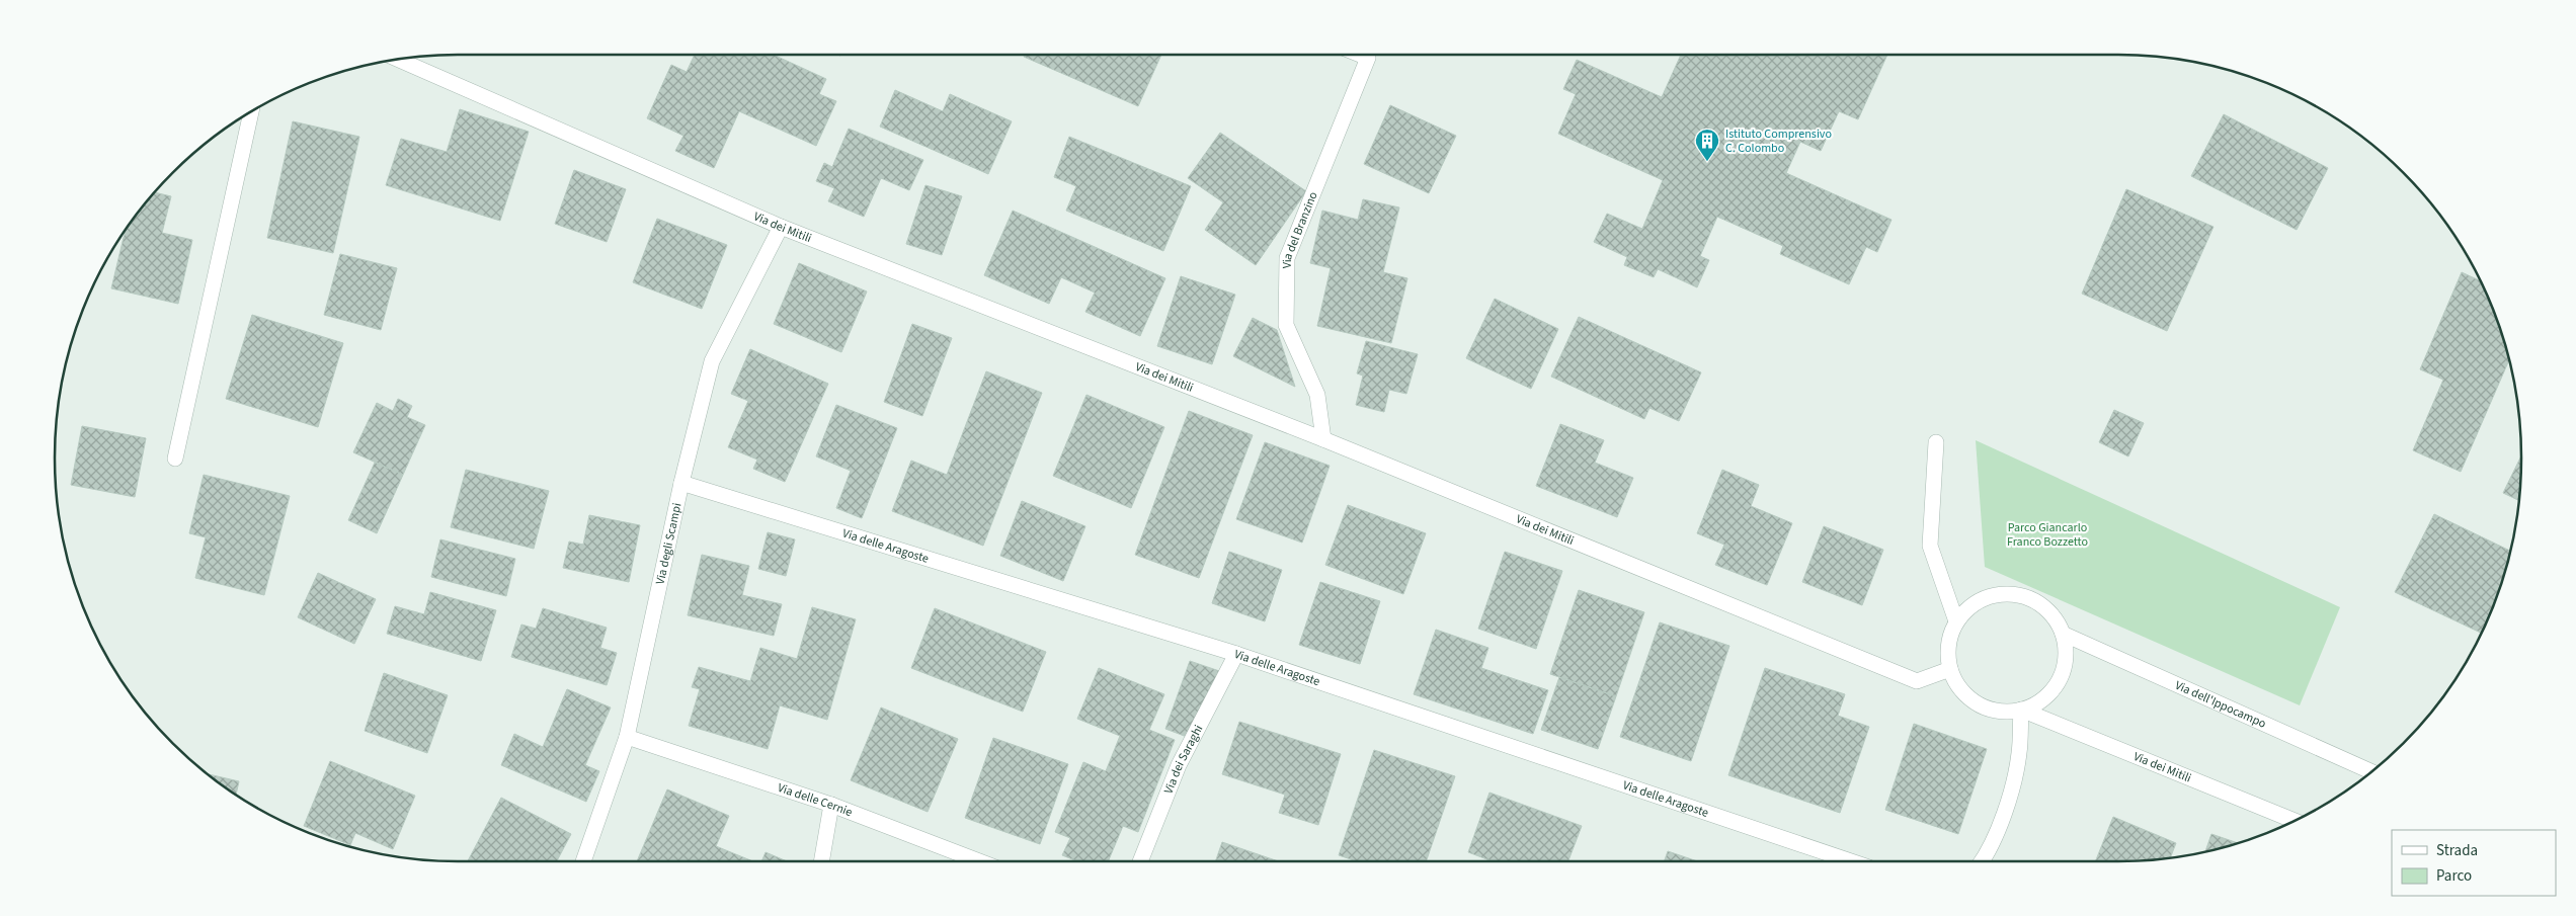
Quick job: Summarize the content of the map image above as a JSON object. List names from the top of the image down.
{
  "streets": {
    "street": [
      "Via dei Mitili",
      "Via del Branzino",
      "Via degli Scampi",
      "Via delle Aragoste",
      "Via dell'Ippocampo",
      "Via dei Saraghi",
      "Via delle Cernie"
    ]
  },
  "crossings": [
    ["Via dei Mitili", "Via del Branzino"],
    ["Via dei Mitili", "Via degli Scampi"],
    ["Via dei Mitili", "Via dell'Ippocampo"],
    ["Via degli Scampi", "Via delle Aragoste"],
    ["Via degli Scampi", "Via delle Cernie"],
    ["Via delle Aragoste", "Via dei Saraghi"]
  ],
  "parks": ["Parco Giancarlo Franco Bozzetto"],
  "places": {
    "building": ["Istituto Comprensivo C. Colombo"]
  },
  "legend": ["Strada", "Parco"]
}
